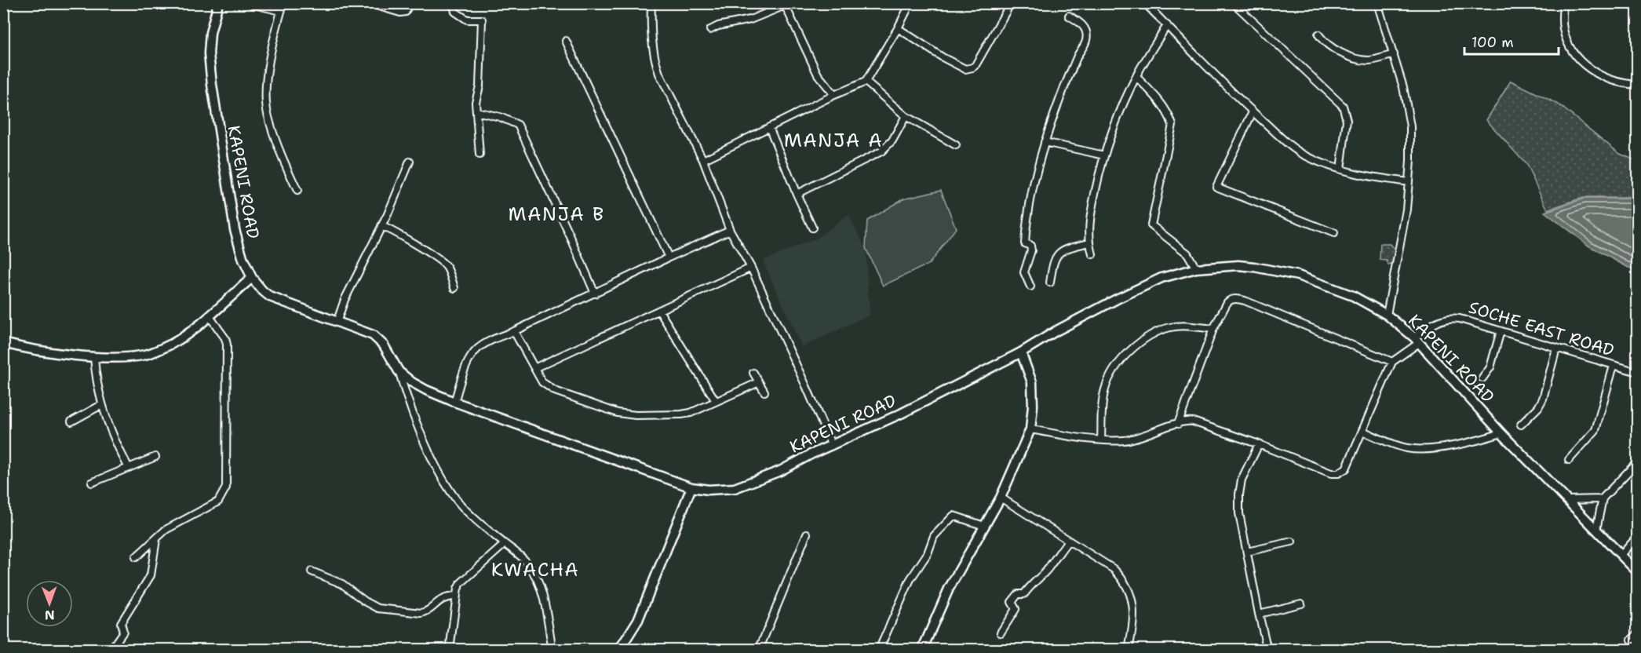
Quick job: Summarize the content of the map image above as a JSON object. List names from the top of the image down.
{
  "streets": {
    "main road": ["KAPENI ROAD"],
    "street": ["SOCHE EAST ROAD"]
  },
  "crossings": [
    ["KAPENI ROAD", "SOCHE EAST ROAD"]
  ],
  "districts": ["MANJA A", "MANJA B", "KWACHA"],
  "scale_bar": "100 m",
  "north": "bottom"
}
